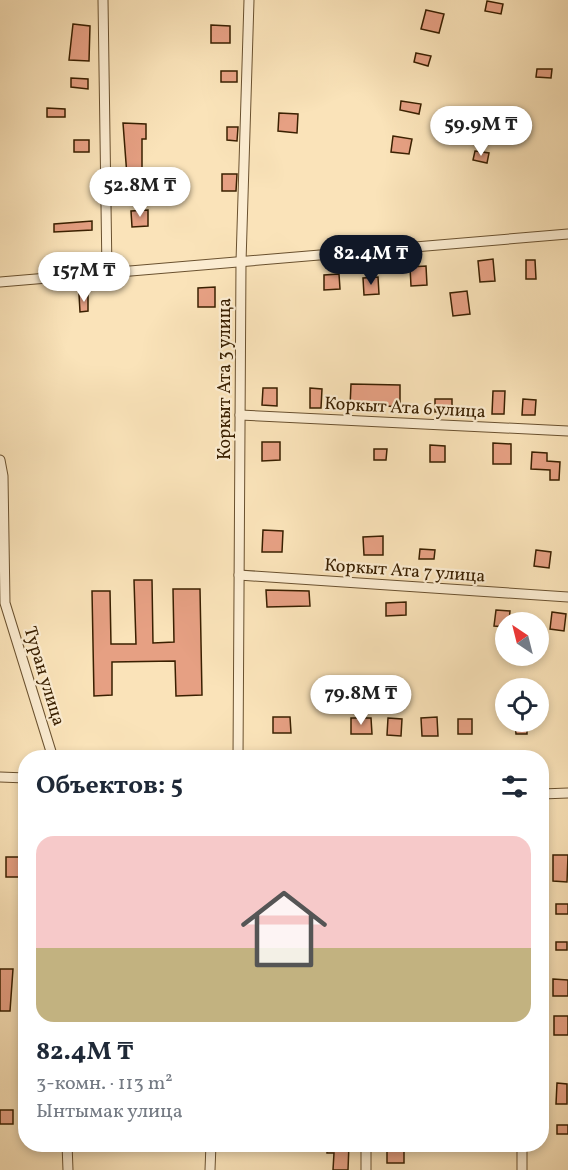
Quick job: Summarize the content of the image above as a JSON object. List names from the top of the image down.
{
  "streets": {
    "street": [
      "Коркыт Ата 3 улица",
      "Коркыт Ата 6 улица",
      "Коркыт Ата 7 улица",
      "Туран улица"
    ]
  },
  "crossings": [
    ["Коркыт Ата 3 улица", "Коркыт Ата 6 улица"],
    ["Коркыт Ата 3 улица", "Коркыт Ата 7 улица"]
  ],
  "north": "top left",
  "page": {
    "price": [
      "59.9M ₸",
      "52.8M ₸",
      "82.4M ₸",
      "157M ₸",
      "79.8M ₸"
    ],
    "heading": "Объектов: 5",
    "list": [
      {
        "name": "82.4M ₸",
        "note": "3-комн. · 113 m² · Ынтымак улица"
      }
    ]
  }
}
